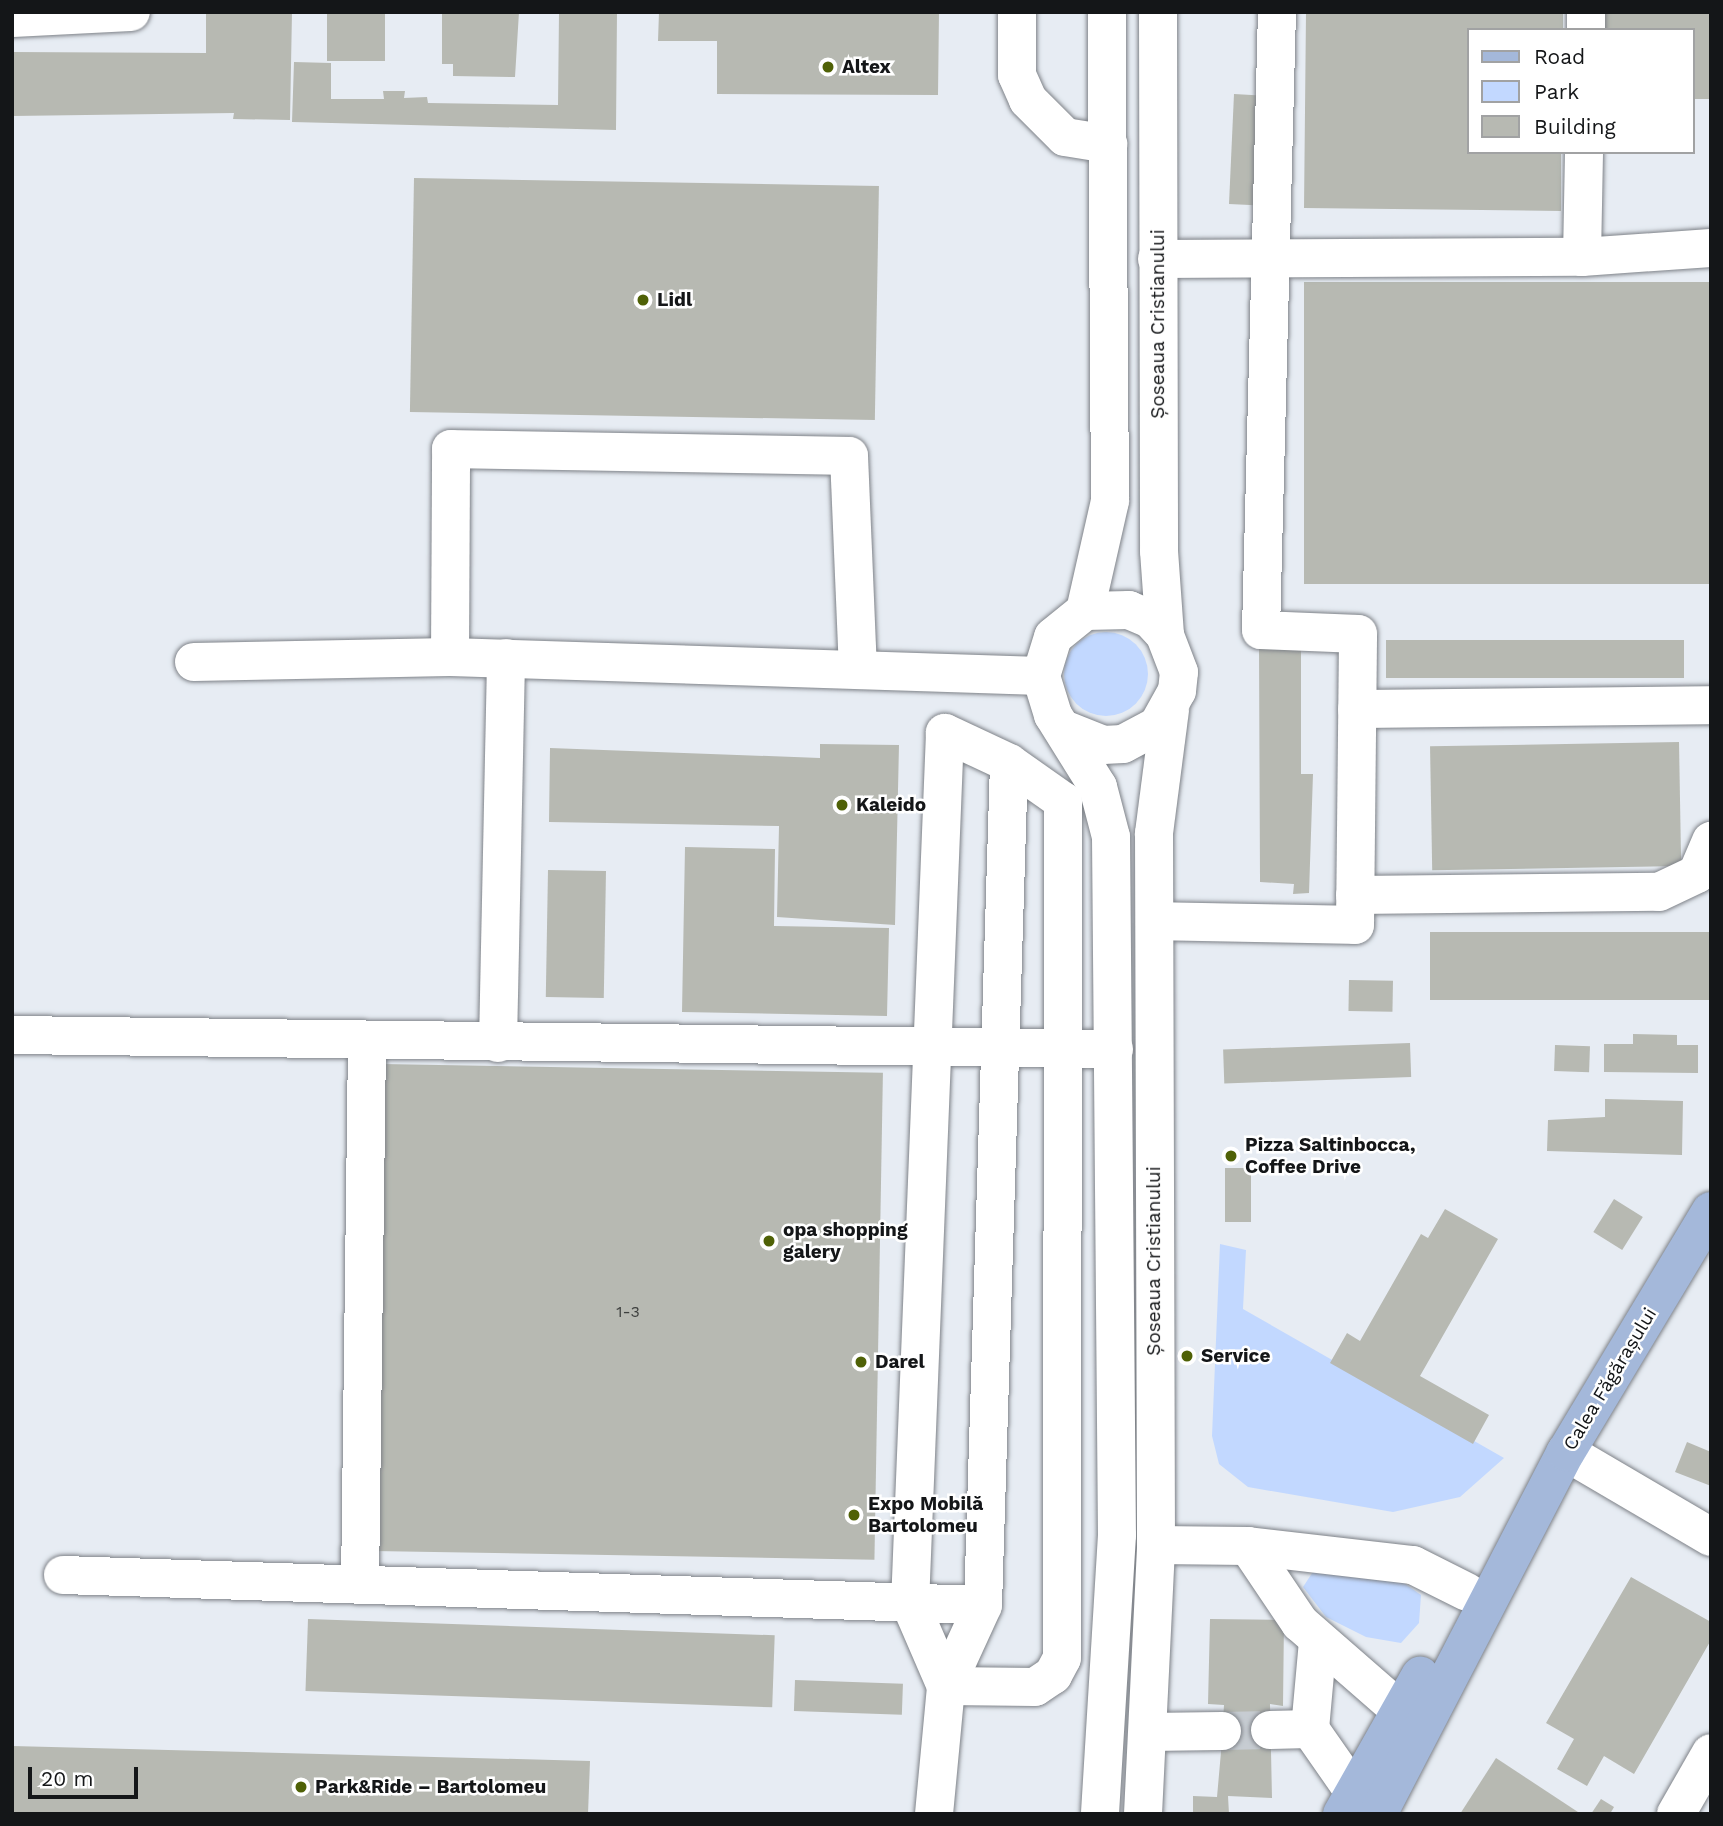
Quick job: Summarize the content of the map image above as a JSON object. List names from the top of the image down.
{
  "streets": {
    "main road": ["Calea Făgărașului"],
    "street": ["Șoseaua Cristianului"]
  },
  "places": [
    "Altex",
    "Lidl",
    "Kaleido",
    "Pizza Saltinbocca, Coffee Drive",
    "opa shopping galery",
    "Service",
    "Darel",
    "Expo Mobilă Bartolomeu",
    "Park&Ride – Bartolomeu"
  ],
  "house_numbers": ["1-3"],
  "legend": ["Road", "Park", "Building"],
  "scale_bar": "20 m"
}
